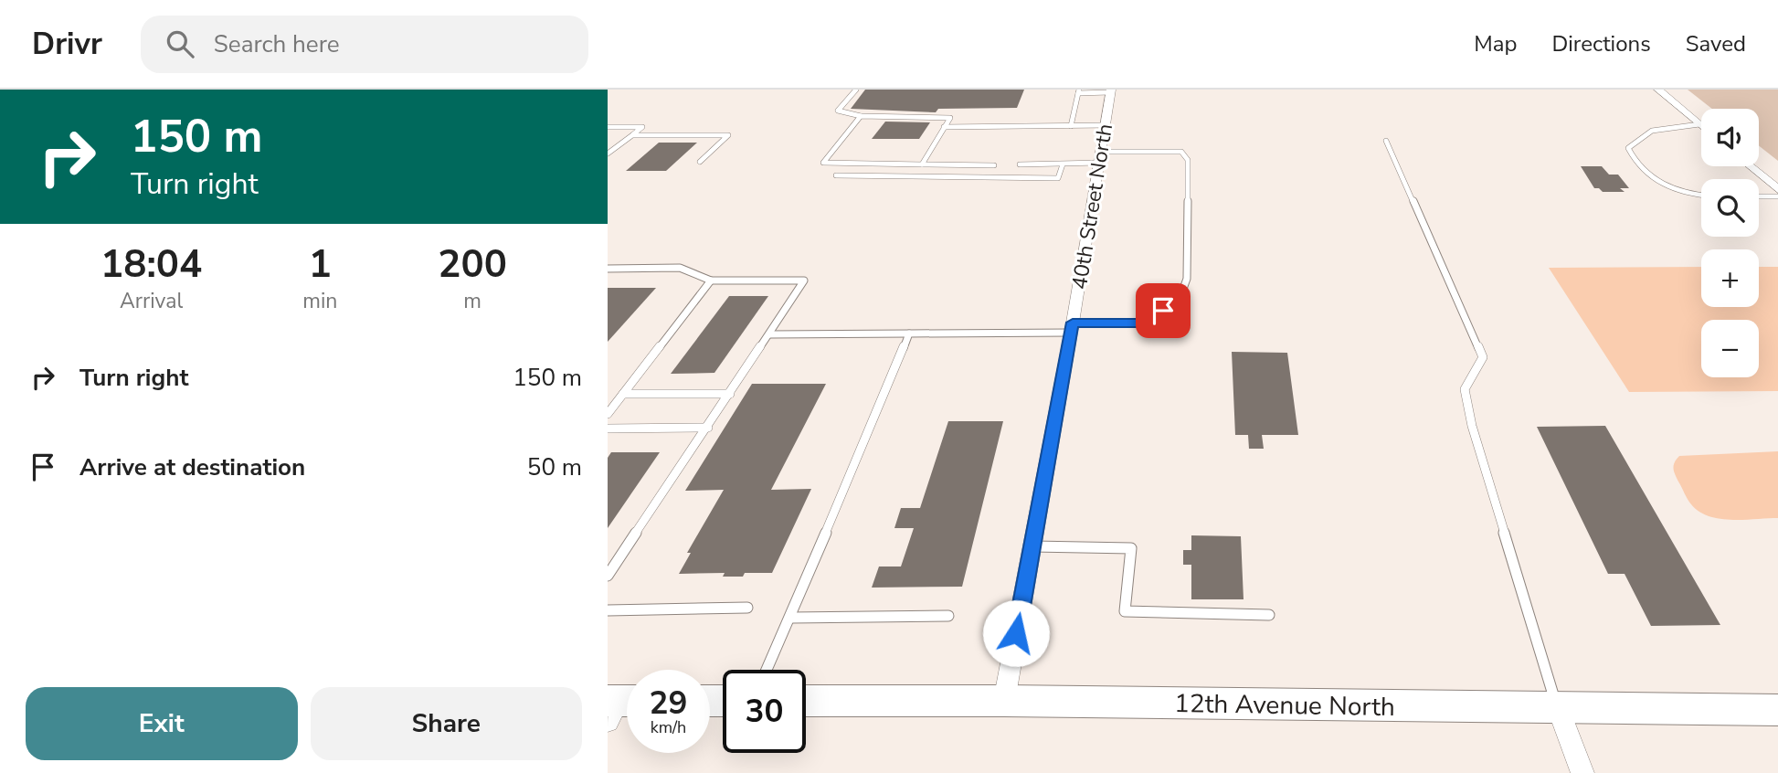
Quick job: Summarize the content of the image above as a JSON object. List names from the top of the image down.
{
  "streets": {
    "main road": ["12th Avenue North"],
    "street": ["40th Street North"]
  },
  "crossings": [
    ["40th Street North", "12th Avenue North"]
  ],
  "page": {
    "header": "Drivr",
    "search": "Search here",
    "nav": ["Map", "Directions", "Saved"],
    "turn": ["150 m", "Turn right"],
    "map_buttons": ["+", "−"],
    "eta": [
      "18:04",
      "Arrival",
      "1",
      "min",
      "200",
      "m"
    ],
    "list": [
      {
        "name": "Turn right",
        "value": "150 m"
      },
      {
        "name": "Arrive at destination",
        "value": "50 m"
      }
    ],
    "speed": "29 km/h",
    "limit": "30",
    "buttons": ["Exit", "Share"]
  }
}
